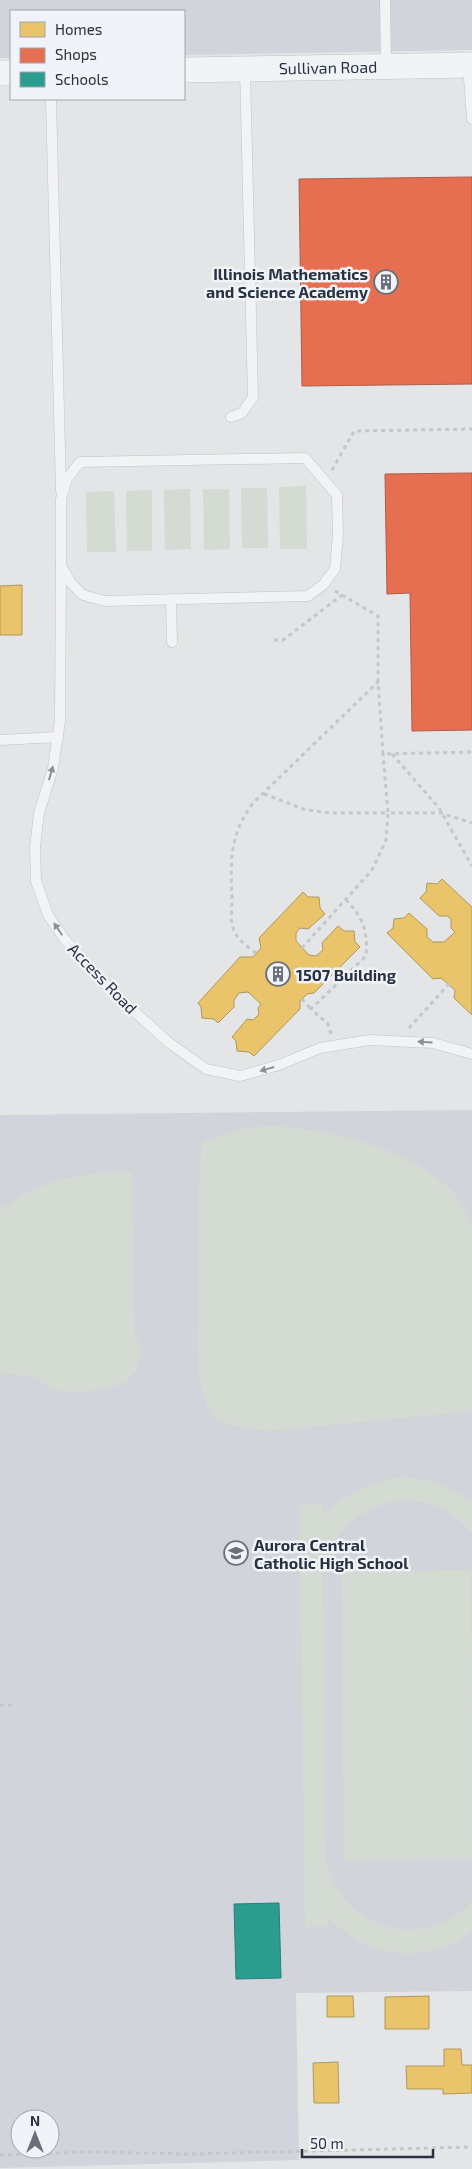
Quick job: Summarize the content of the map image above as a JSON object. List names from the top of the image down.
{
  "streets": {
    "street": ["Sullivan Road"],
    "lane": ["Access Road"]
  },
  "places": {
    "building": ["Illinois Mathematics and Science Academy", "1507 Building"],
    "school or university": ["Aurora Central Catholic High School"]
  },
  "legend": ["Homes", "Shops", "Schools"],
  "scale_bar": "50 m",
  "north": "top"
}
